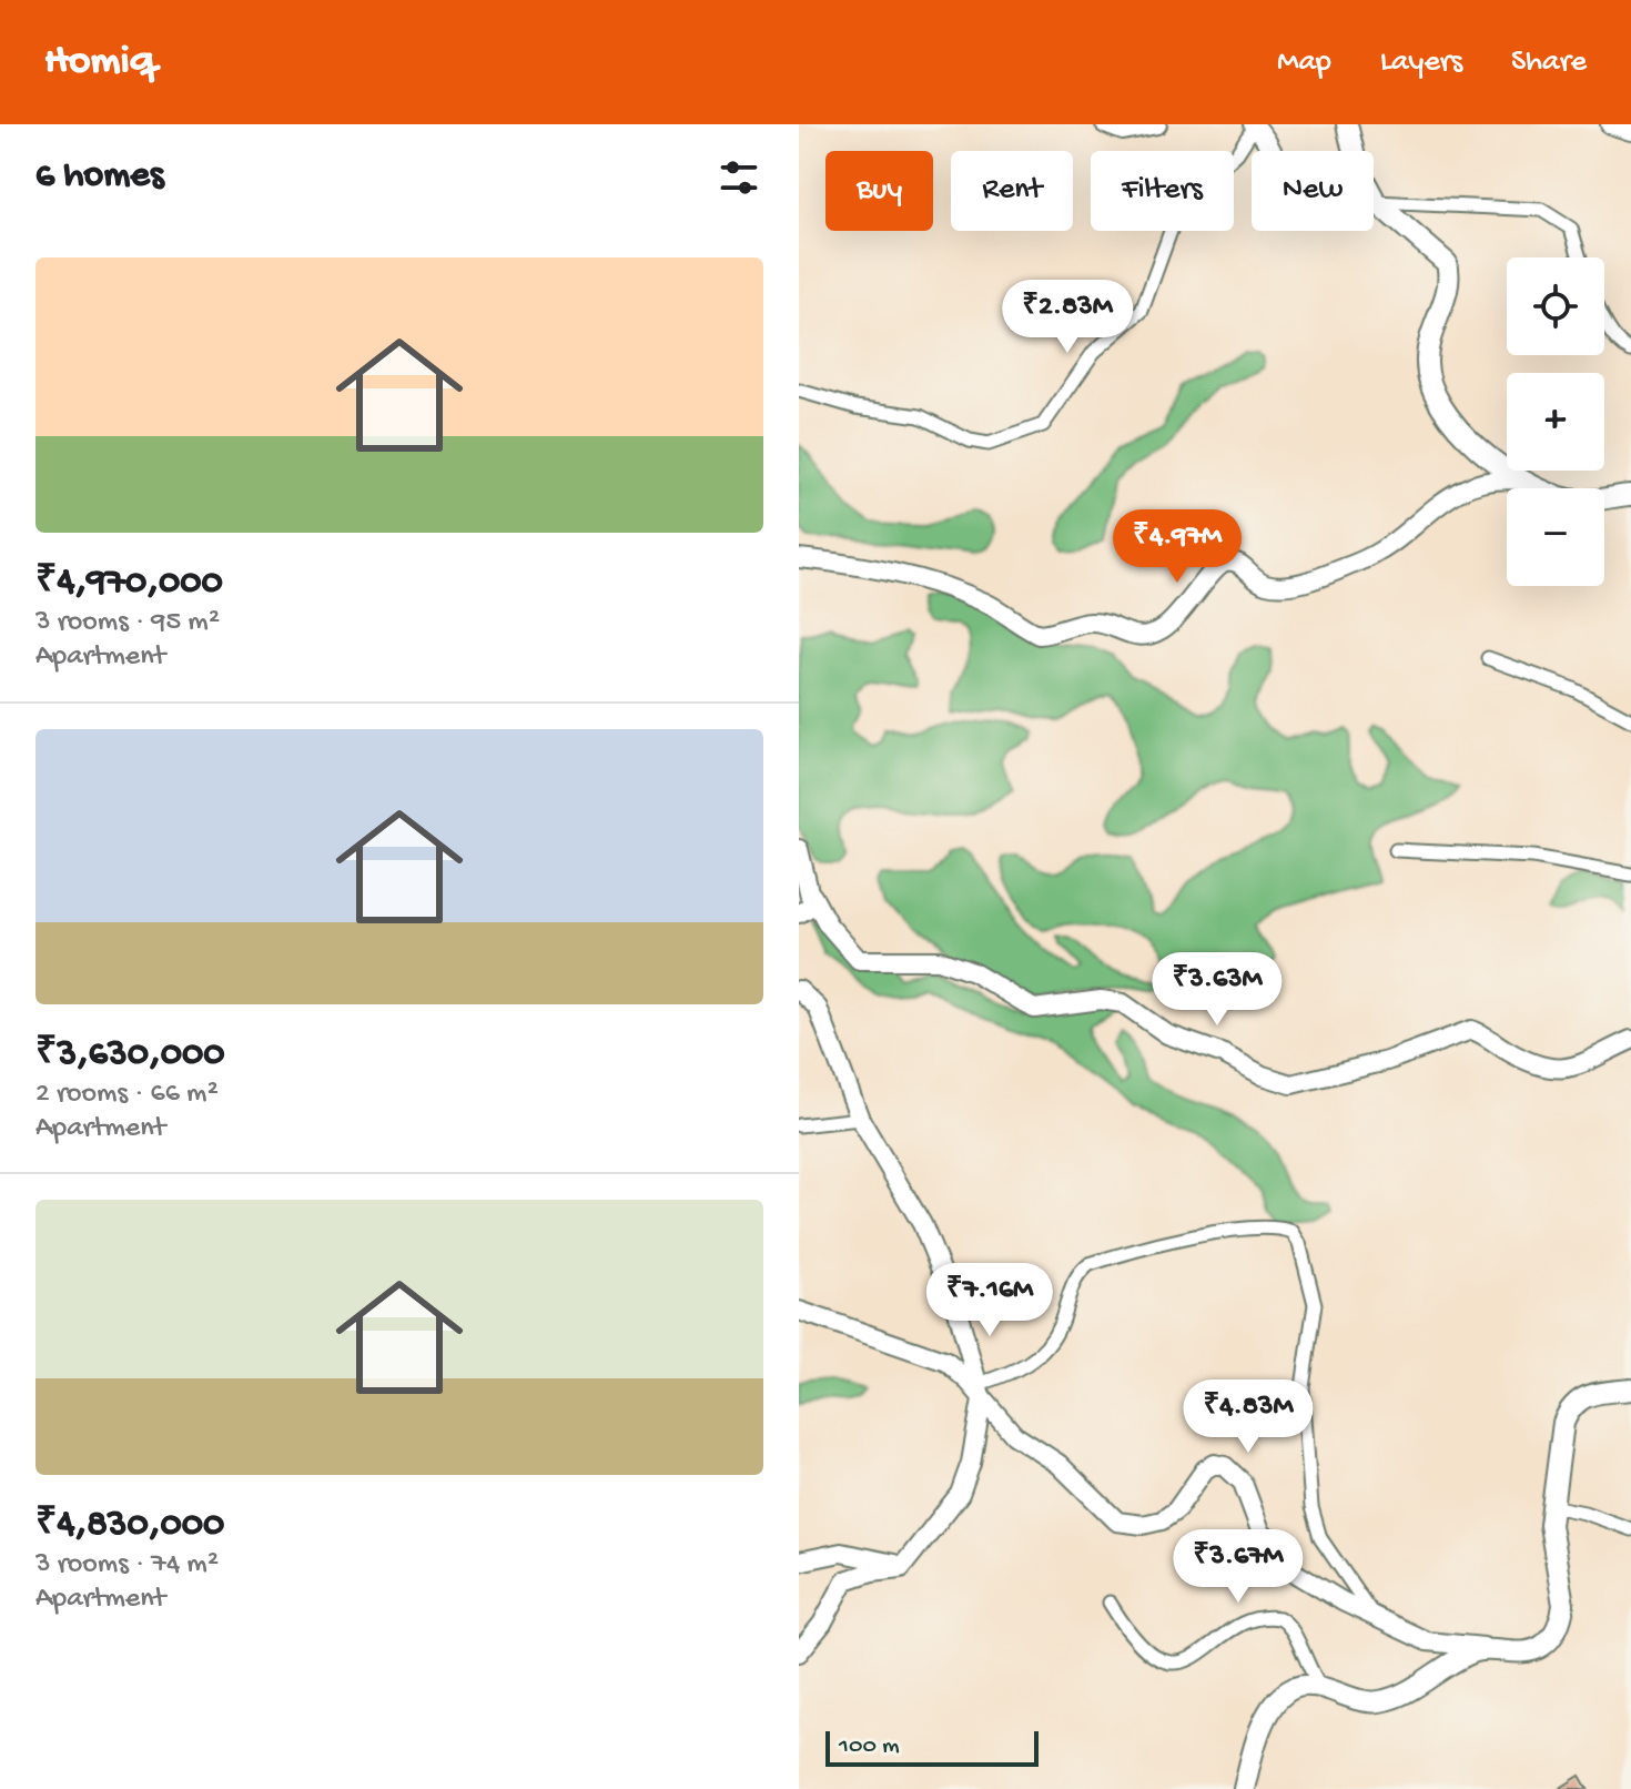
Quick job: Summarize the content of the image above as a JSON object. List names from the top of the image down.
{
  "scale_bar": "100 m",
  "page": {
    "header": "Homiq",
    "nav": ["Map", "Layers", "Share"],
    "heading": "6 homes",
    "chip": [
      "Buy",
      "Rent",
      "Filters",
      "New"
    ],
    "list": [
      {
        "name": "₹4,970,000",
        "note": "3 rooms · 95 m² · Apartment"
      },
      {
        "name": "₹3,630,000",
        "note": "2 rooms · 66 m² · Apartment"
      },
      {
        "name": "₹4,830,000",
        "note": "3 rooms · 74 m² · Apartment"
      }
    ],
    "map_buttons": ["+", "−"],
    "price": [
      "₹2.83M",
      "₹4.97M",
      "₹3.63M",
      "₹7.16M",
      "₹4.83M",
      "₹3.67M"
    ],
    "scale": "100 m"
  }
}
